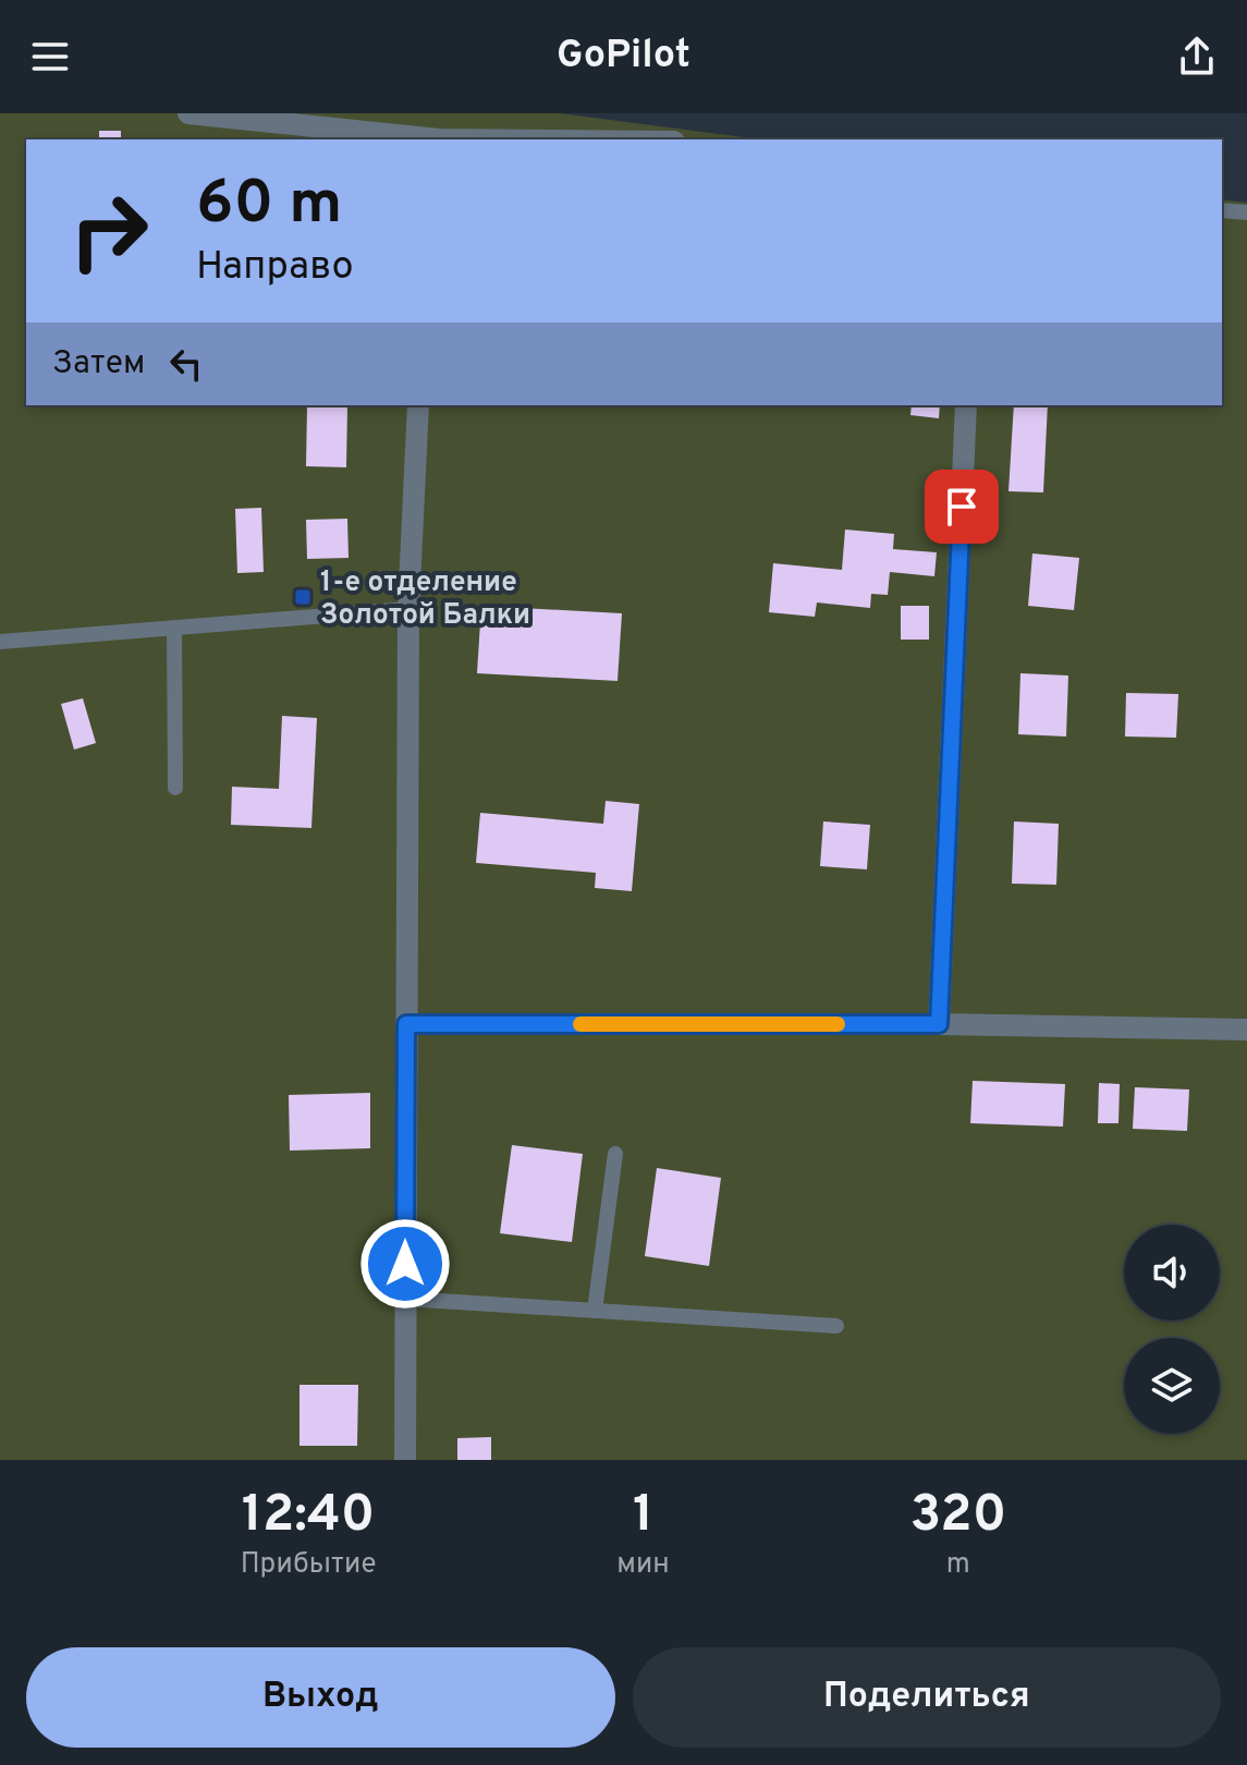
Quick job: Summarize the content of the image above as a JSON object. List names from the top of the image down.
{
  "places": {
    "transit": ["1-е отделение Золотой Балки"]
  },
  "page": {
    "header": "GoPilot",
    "turn": ["60 m", "Направо"],
    "then": "Затем",
    "eta": [
      "12:40",
      "Прибытие",
      "1",
      "мин",
      "320",
      "m"
    ],
    "buttons": ["Выход", "Поделиться"]
  }
}
